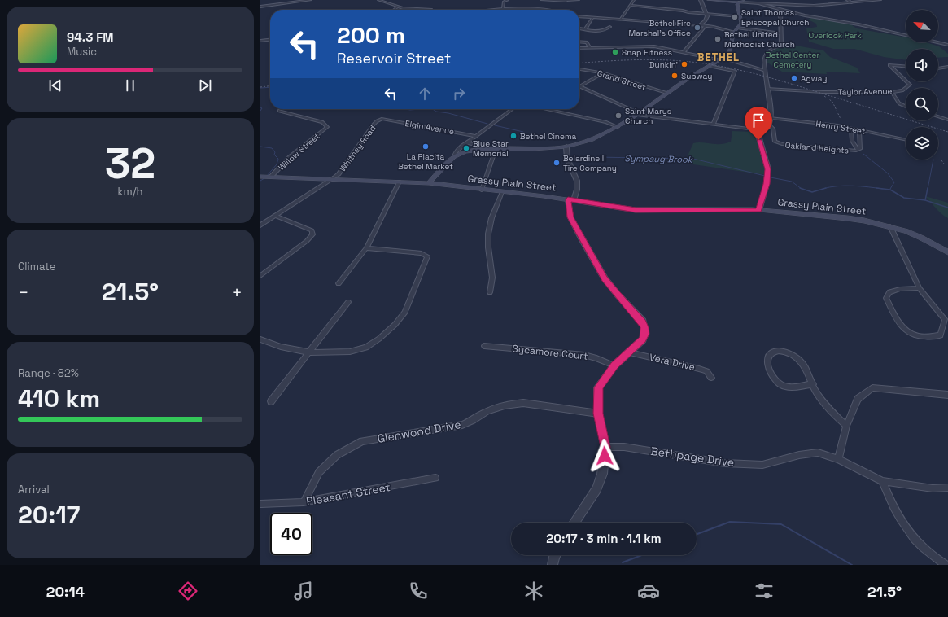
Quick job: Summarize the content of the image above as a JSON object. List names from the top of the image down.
{
  "streets": {
    "main road": ["Grassy Plain Street"],
    "street": [
      "Grand Street",
      "Taylor Avenue",
      "Elgin Avenue",
      "Henry Street",
      "Oakland Heights",
      "Whitney Road",
      "Willow Street",
      "Sycamore Court",
      "Vera Drive",
      "Glenwood Drive",
      "Bethpage Drive",
      "Pleasant Street"
    ]
  },
  "crossings": [
    ["Elgin Avenue", "Whitney Road"],
    ["Henry Street", "Oakland Heights"],
    ["Whitney Road", "Grassy Plain Street"],
    ["Willow Street", "Grassy Plain Street"],
    ["Glenwood Drive", "Pleasant Street"]
  ],
  "districts": ["BETHEL"],
  "water": ["Sympaug Brook"],
  "parks": ["Overlook Park", "Bethel Center Cemetery"],
  "places": [
    "Saint Thomas Episcopal Church",
    "Bethel Fire Marshal's Office",
    "Bethel United Methodist Church",
    "Snap Fitness",
    "Dunkin'",
    "Subway",
    "Agway",
    "Saint Marys Church",
    "Bethel Cinema",
    "La Placita Bethel Market",
    "Blue Star Memorial",
    "Belardinelli Tire Company"
  ],
  "north": "top left",
  "page": {
    "turn": ["200 m", "Reservoir Street"],
    "song": ["94.3 FM", "Music"],
    "tile": [
      ["32", "km/h"],
      "Climate",
      ["Range · 82%", "410 km"],
      ["Arrival", "20:17"]
    ],
    "heat": ["−", "21.5°", "+"],
    "limit": "40",
    "trip": "20:17 · 3 min · 1.1 km",
    "tabs": ["20:14", "21.5°"]
  }
}
